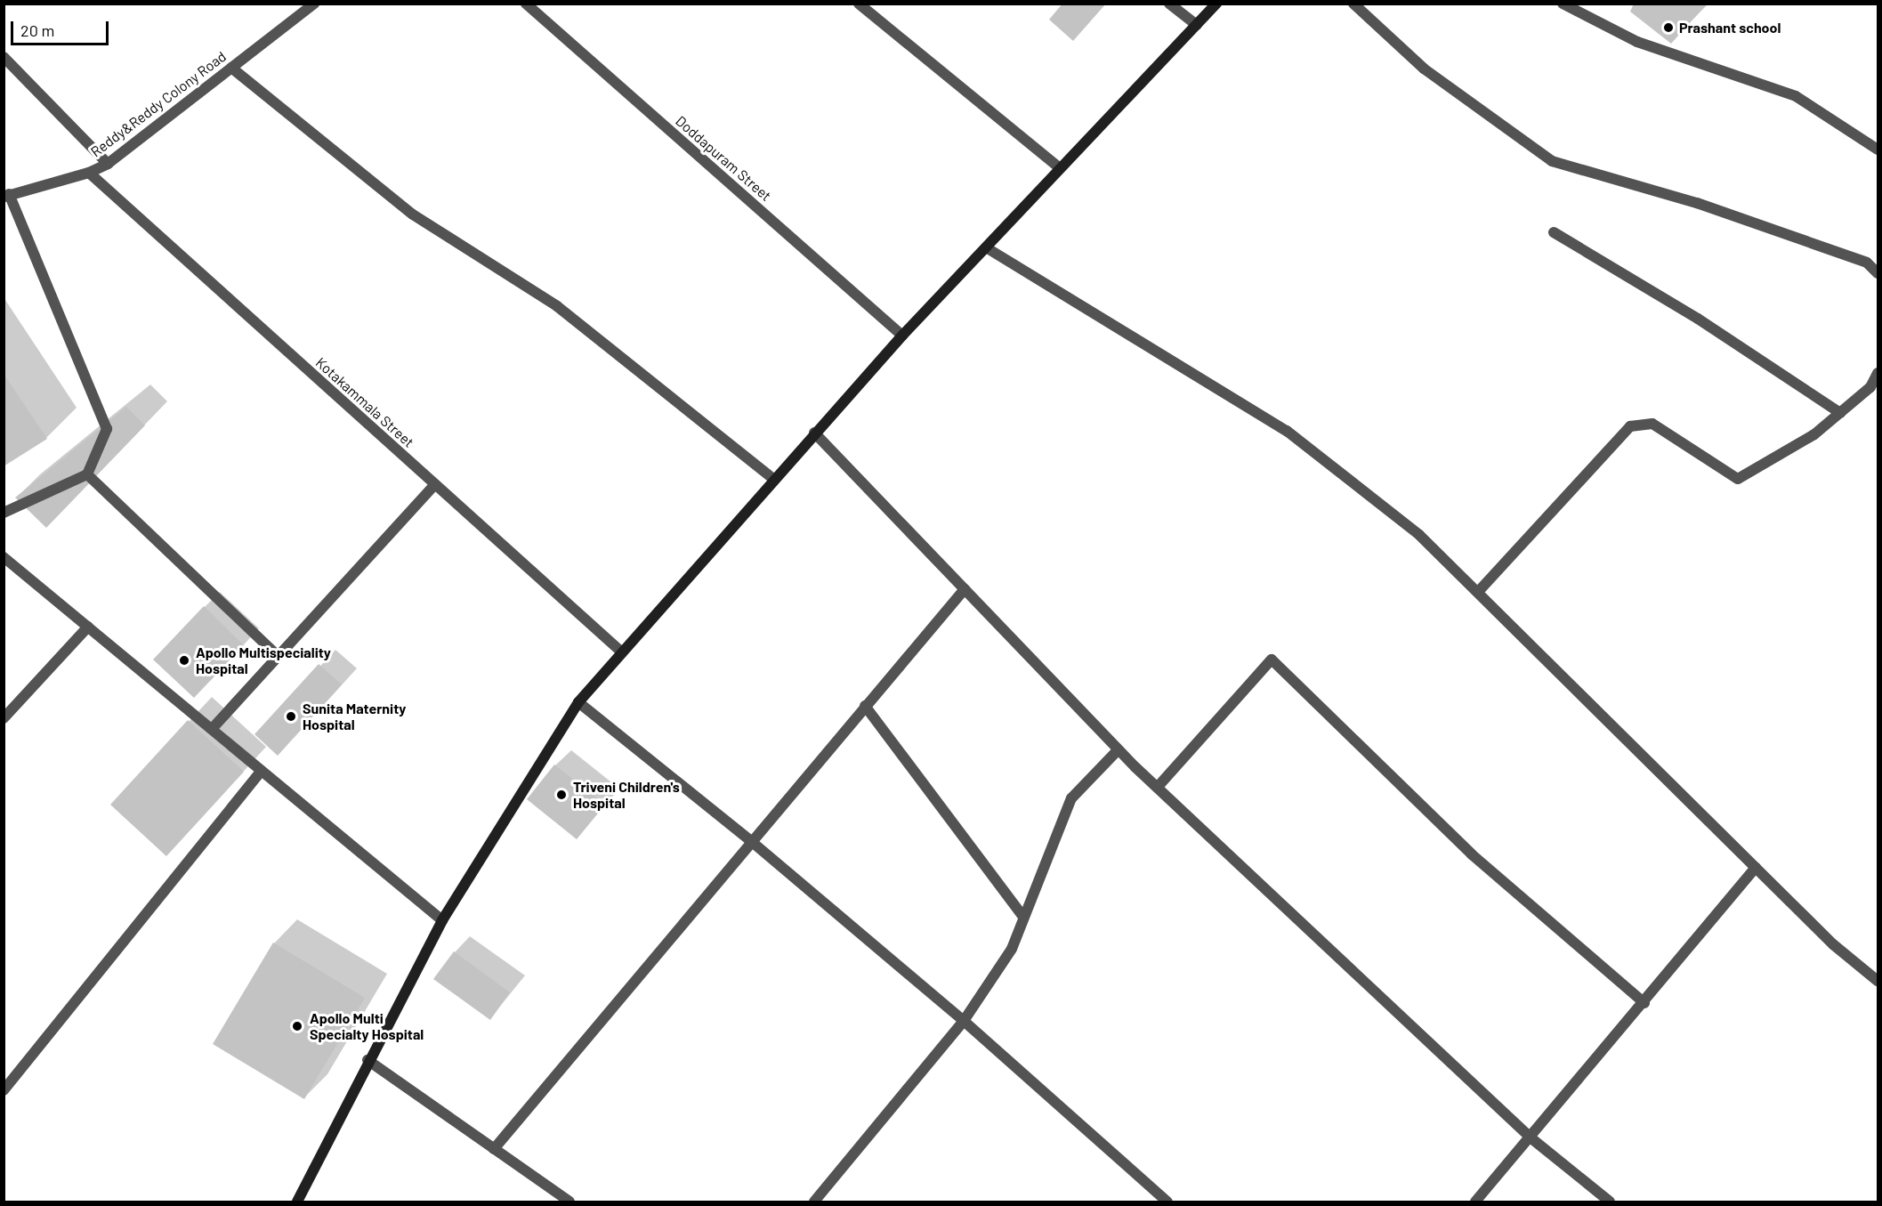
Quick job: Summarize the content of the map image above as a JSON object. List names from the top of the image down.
{
  "streets": {
    "street": ["Reddy&Reddy Colony Road", "Doddapuram Street", "Kotakammala Street"]
  },
  "crossings": [
    ["Reddy&Reddy Colony Road", "Kotakammala Street"]
  ],
  "places": [
    "Prashant school",
    "Apollo Multispeciality Hospital",
    "Sunita Maternity Hospital",
    "Triveni Children's Hospital",
    "Apollo Multi Specialty Hospital"
  ],
  "scale_bar": "20 m"
}
